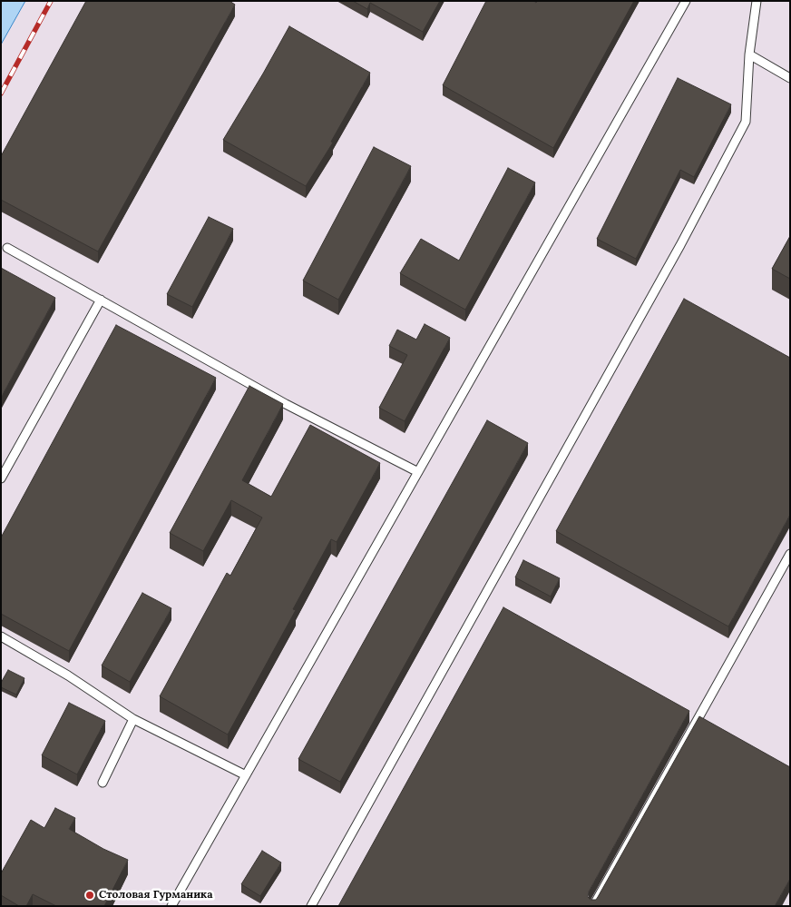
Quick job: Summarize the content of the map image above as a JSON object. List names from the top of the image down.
{
  "places": ["Столовая Гурманика"]
}
